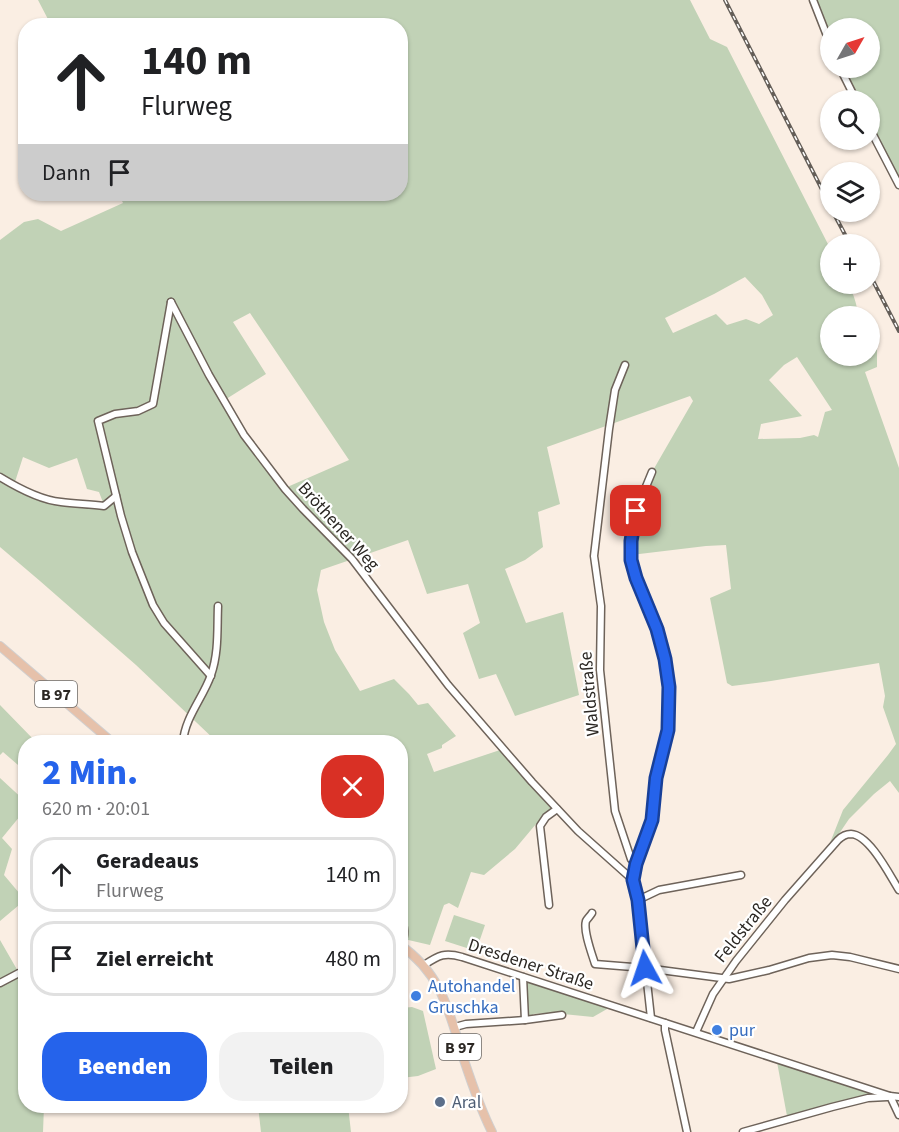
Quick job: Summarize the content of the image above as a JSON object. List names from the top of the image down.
{
  "streets": {
    "main road": ["B 97"],
    "street": [
      "Bröthener Weg",
      "Waldstraße",
      "Feldstraße",
      "Dresdener Straße"
    ]
  },
  "crossings": [
    ["B 97", "Dresdener Straße"],
    ["Feldstraße", "Dresdener Straße"]
  ],
  "places": ["Autohandel Gruschka", "pur", "Aral"],
  "north": "top right",
  "page": {
    "map_buttons": ["+", "−"],
    "turn": ["140 m", "Flurweg"],
    "then": "Dann",
    "heading": ["2 Min.", "620 m · 20:01"],
    "list": [
      {
        "name": "Geradeaus",
        "note": "Flurweg",
        "value": "140 m"
      },
      {
        "name": "Ziel erreicht",
        "value": "480 m"
      }
    ],
    "buttons": ["Beenden", "Teilen"]
  }
}
